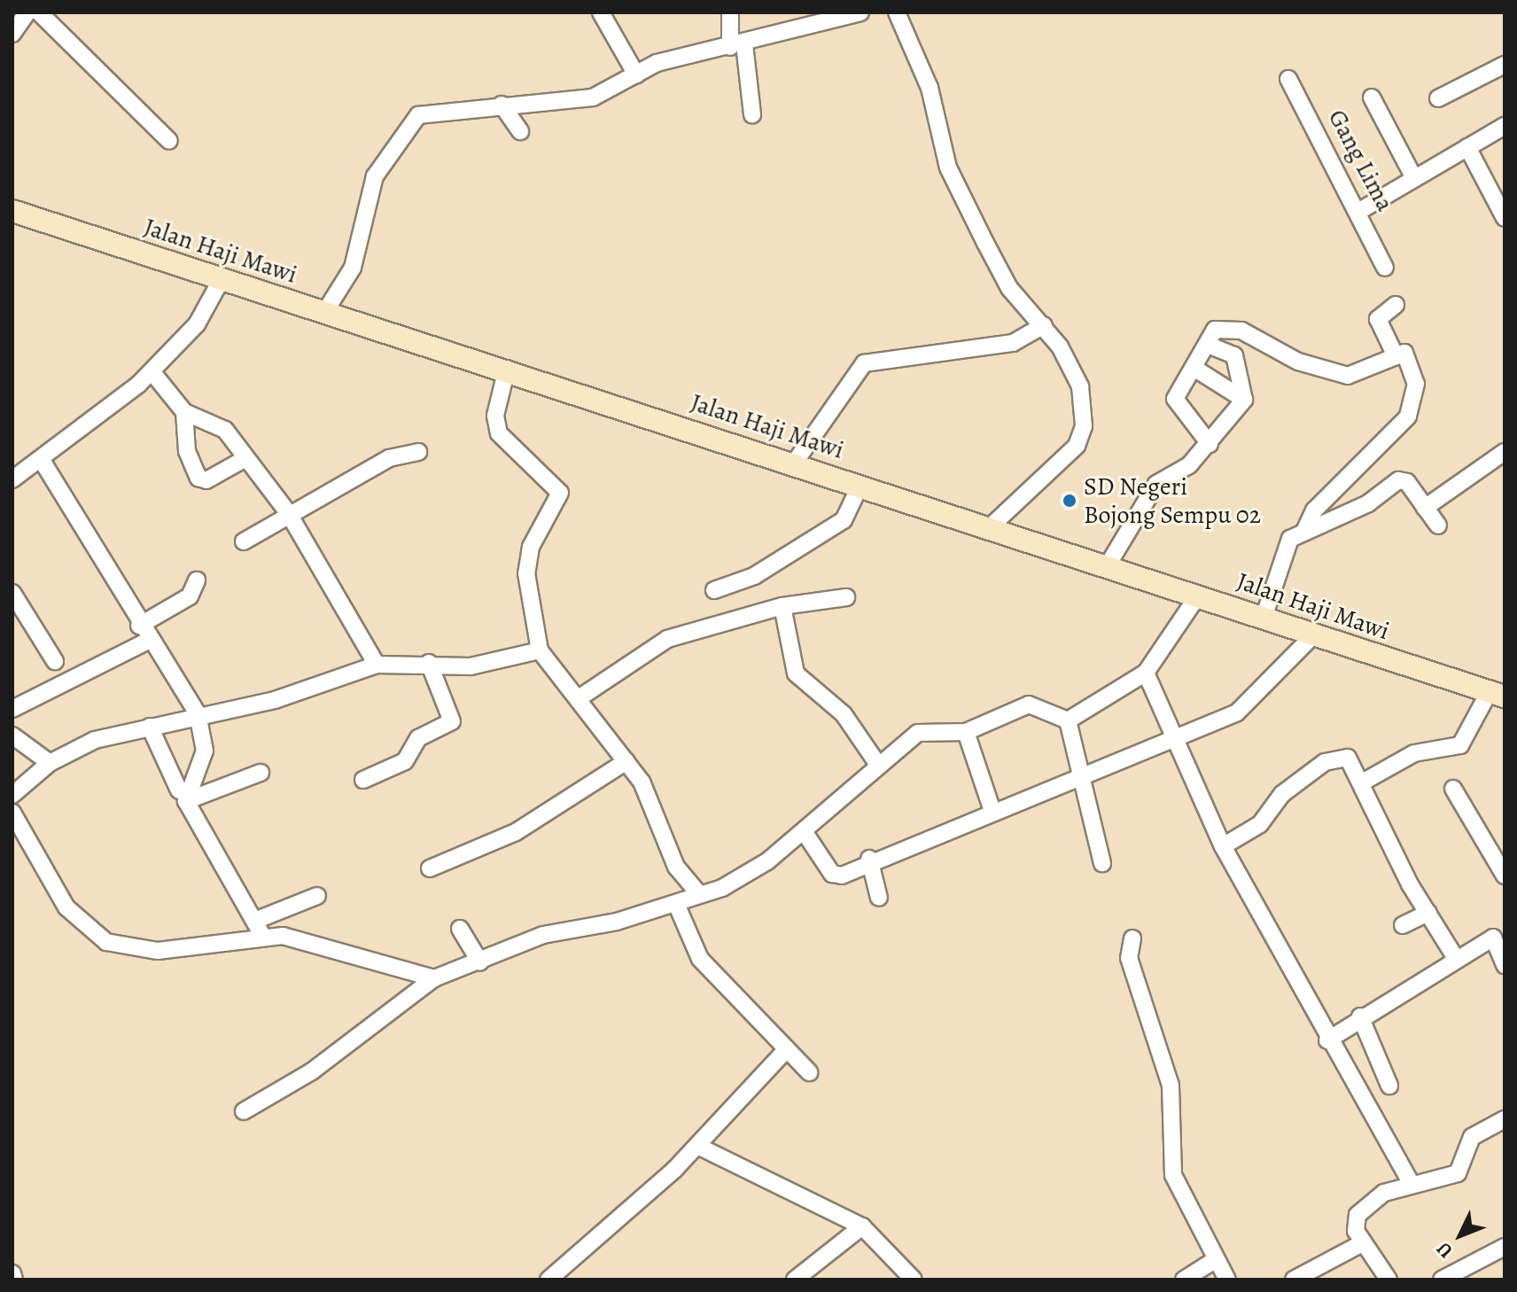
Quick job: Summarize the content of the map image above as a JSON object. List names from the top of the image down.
{
  "streets": {
    "street": ["Gang Lima", "Jalan Haji Mawi"]
  },
  "places": ["SD Negeri Bojong Sempu 02"],
  "north": "bottom left"
}
